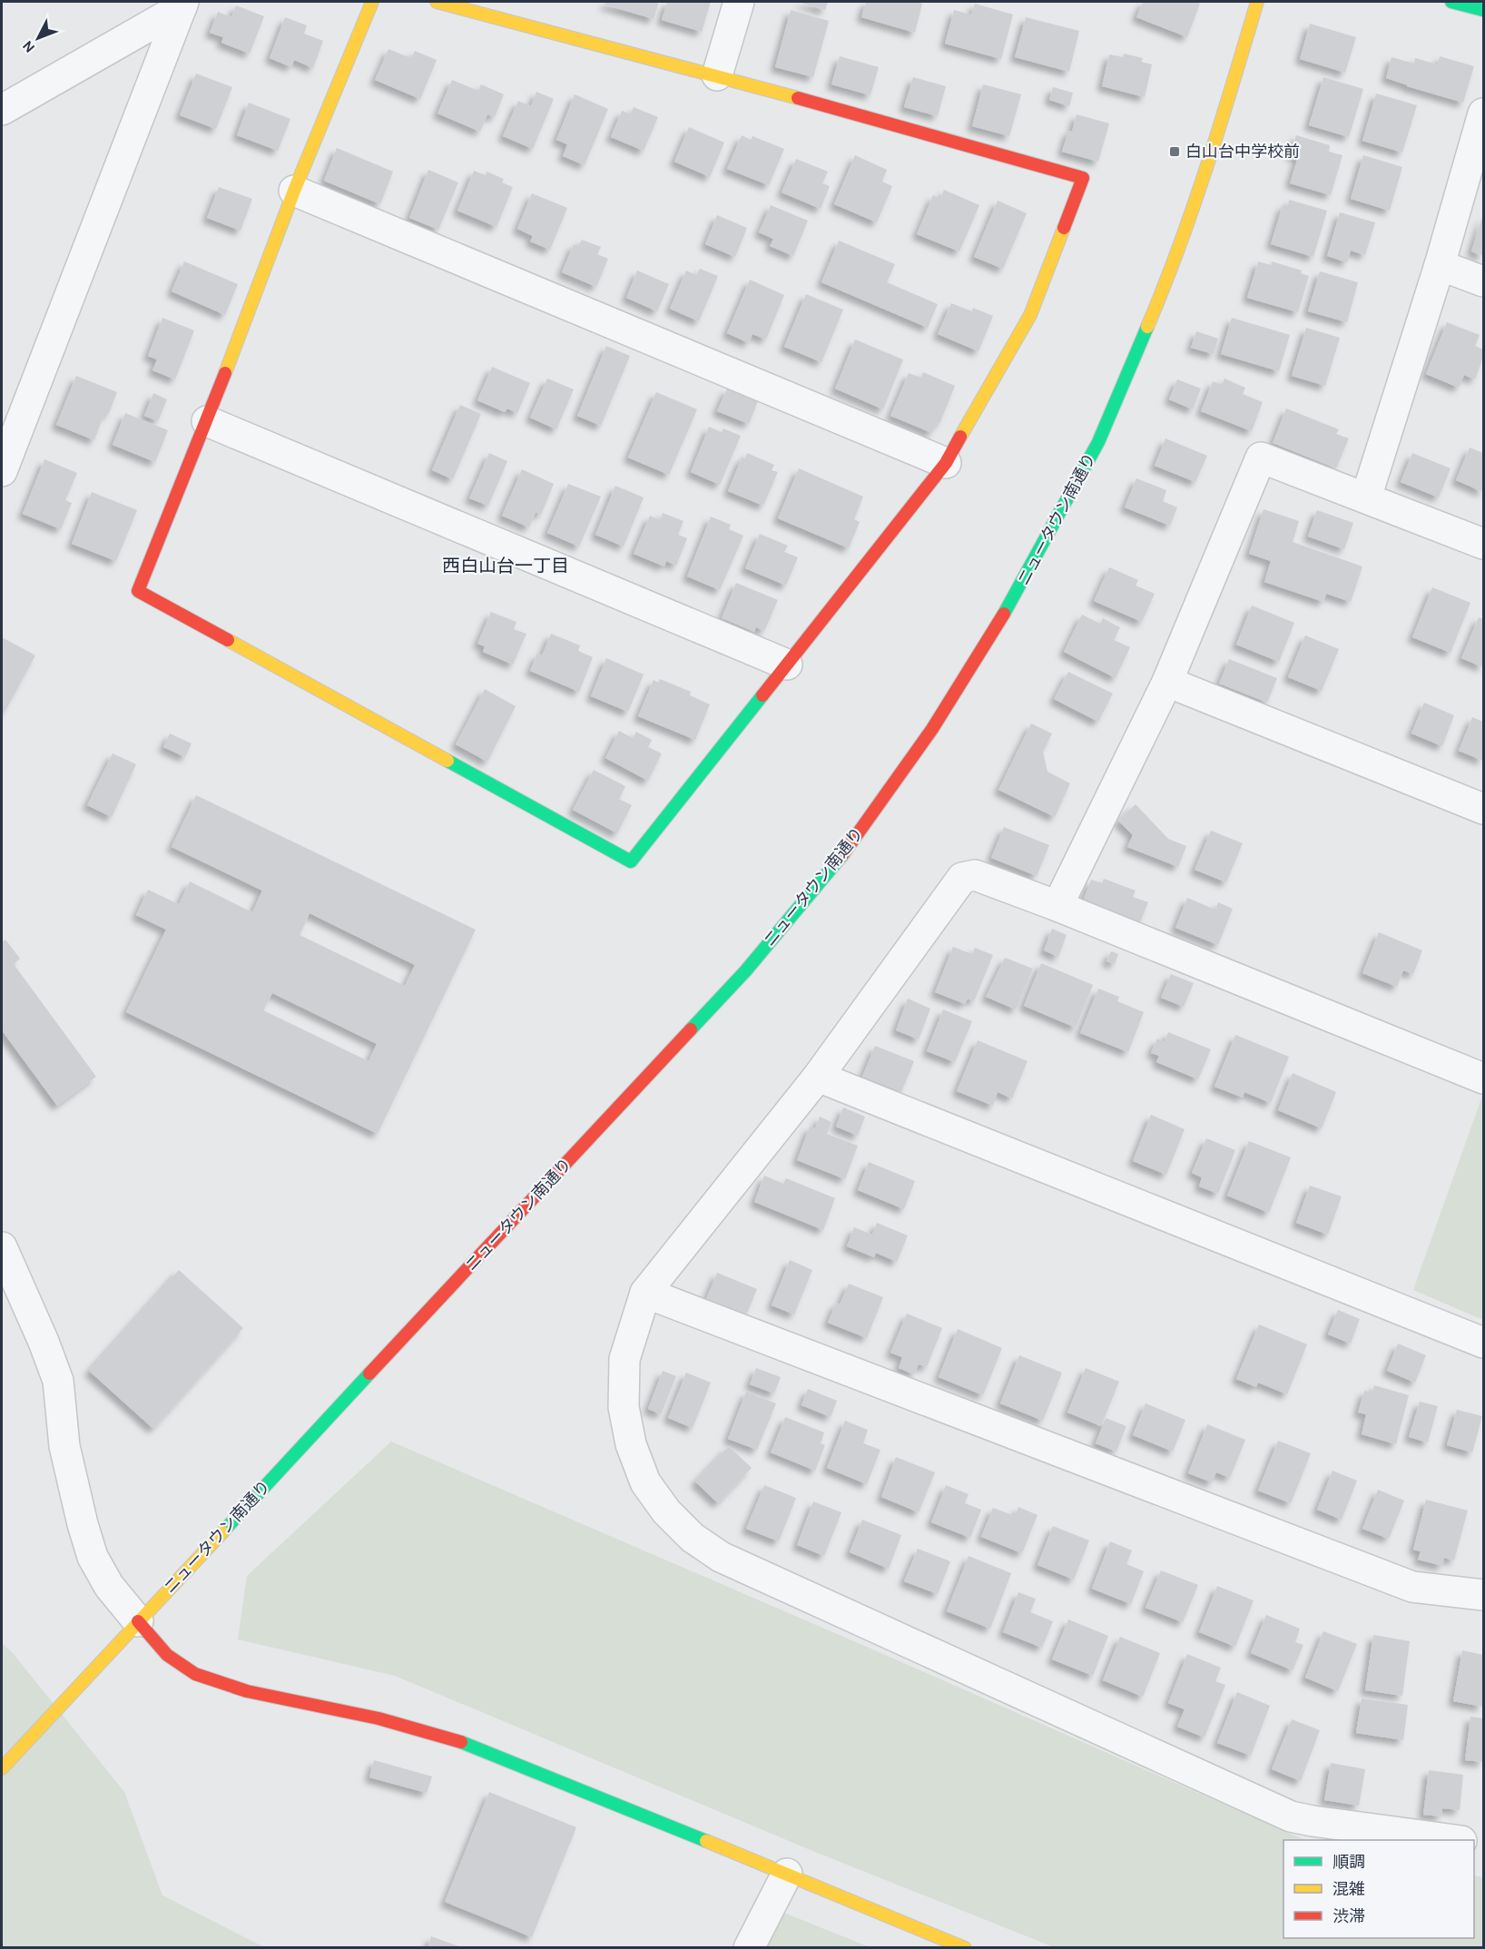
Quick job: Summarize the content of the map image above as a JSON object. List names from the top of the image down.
{
  "streets": {
    "street": ["ニュータウン南通り"]
  },
  "districts": ["西白山台一丁目"],
  "places": {
    "transit": ["白山台中学校前"]
  },
  "legend": ["順調", "混雑", "渋滞"],
  "north": "bottom left"
}
